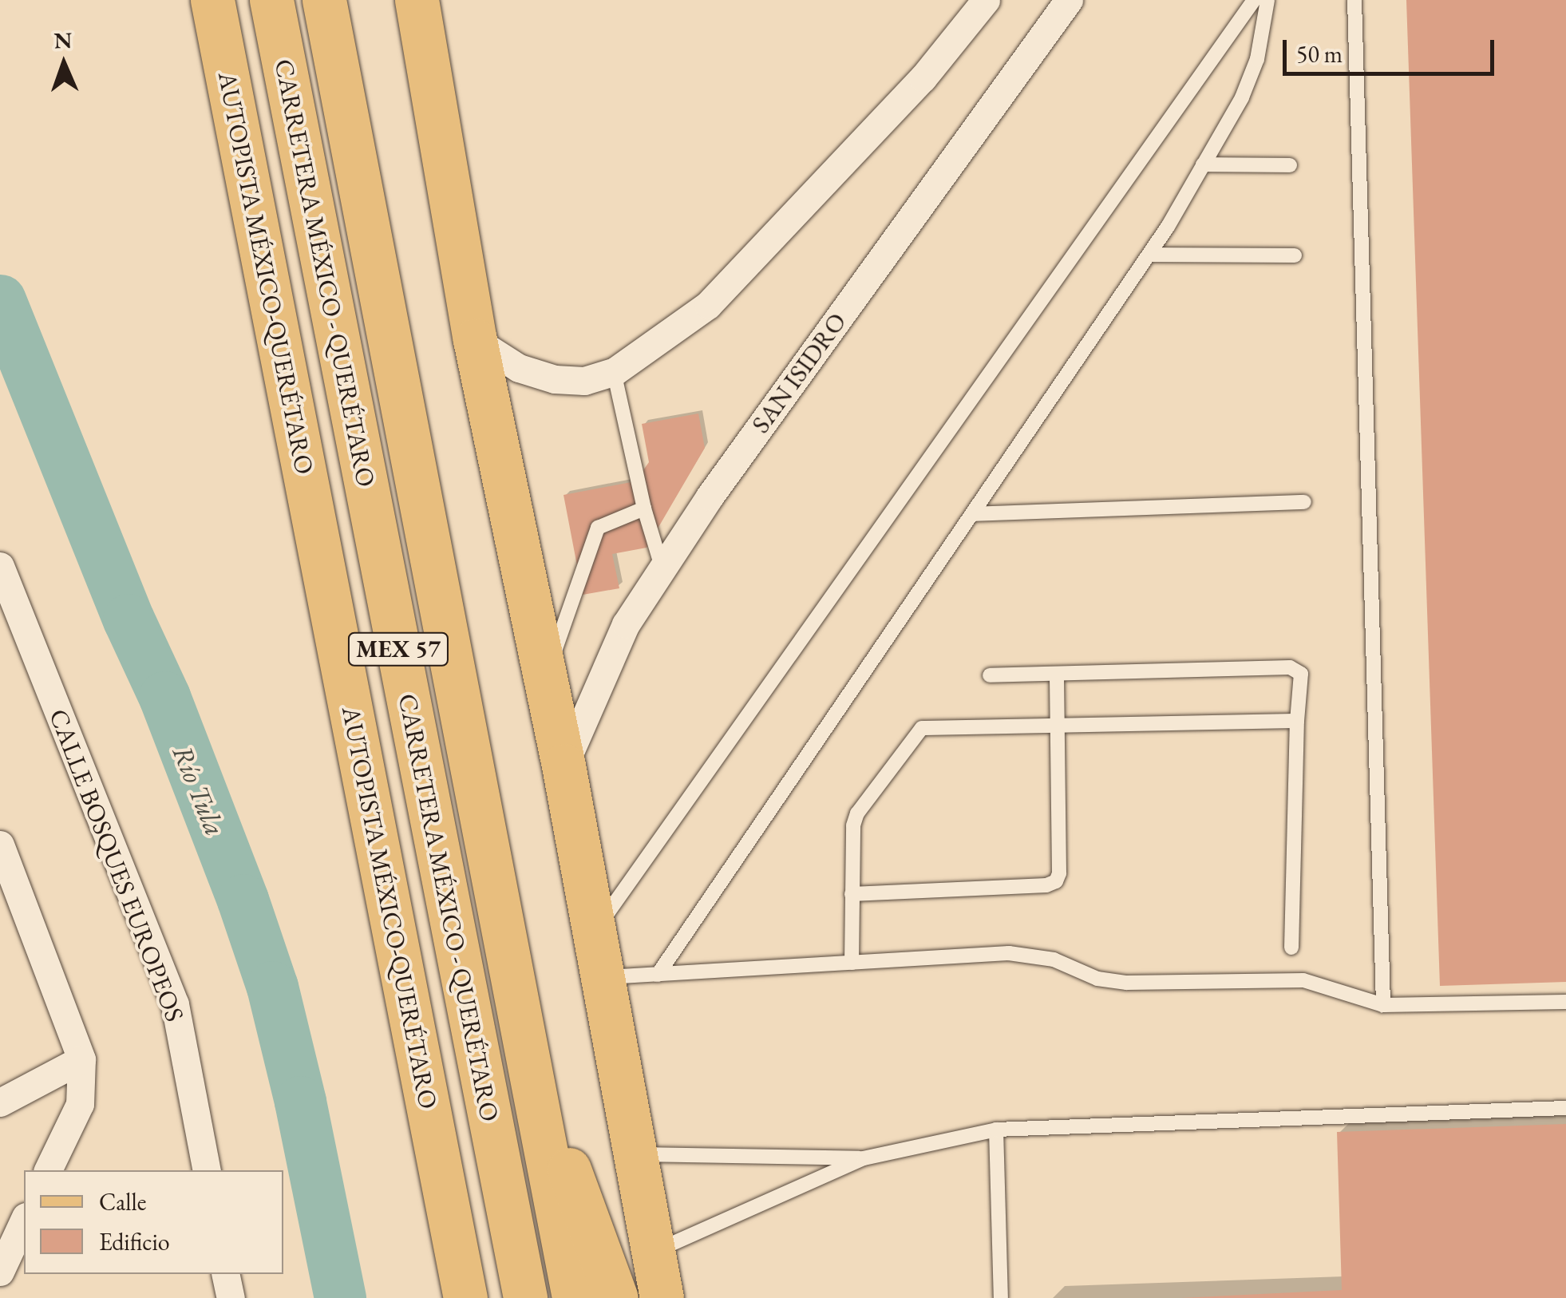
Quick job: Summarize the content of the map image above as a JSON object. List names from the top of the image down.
{
  "streets": {
    "main road": ["AUTOPISTA MÉXICO-QUERÉTARO", "CARRETERA MÉXICO - QUERÉTARO", "MEX 57"],
    "street": ["SAN ISIDRO", "CALLE BOSQUES EUROPEOS"]
  },
  "water": ["Río Tula"],
  "legend": ["Calle", "Edificio"],
  "scale_bar": "50 m",
  "north": "top"
}
